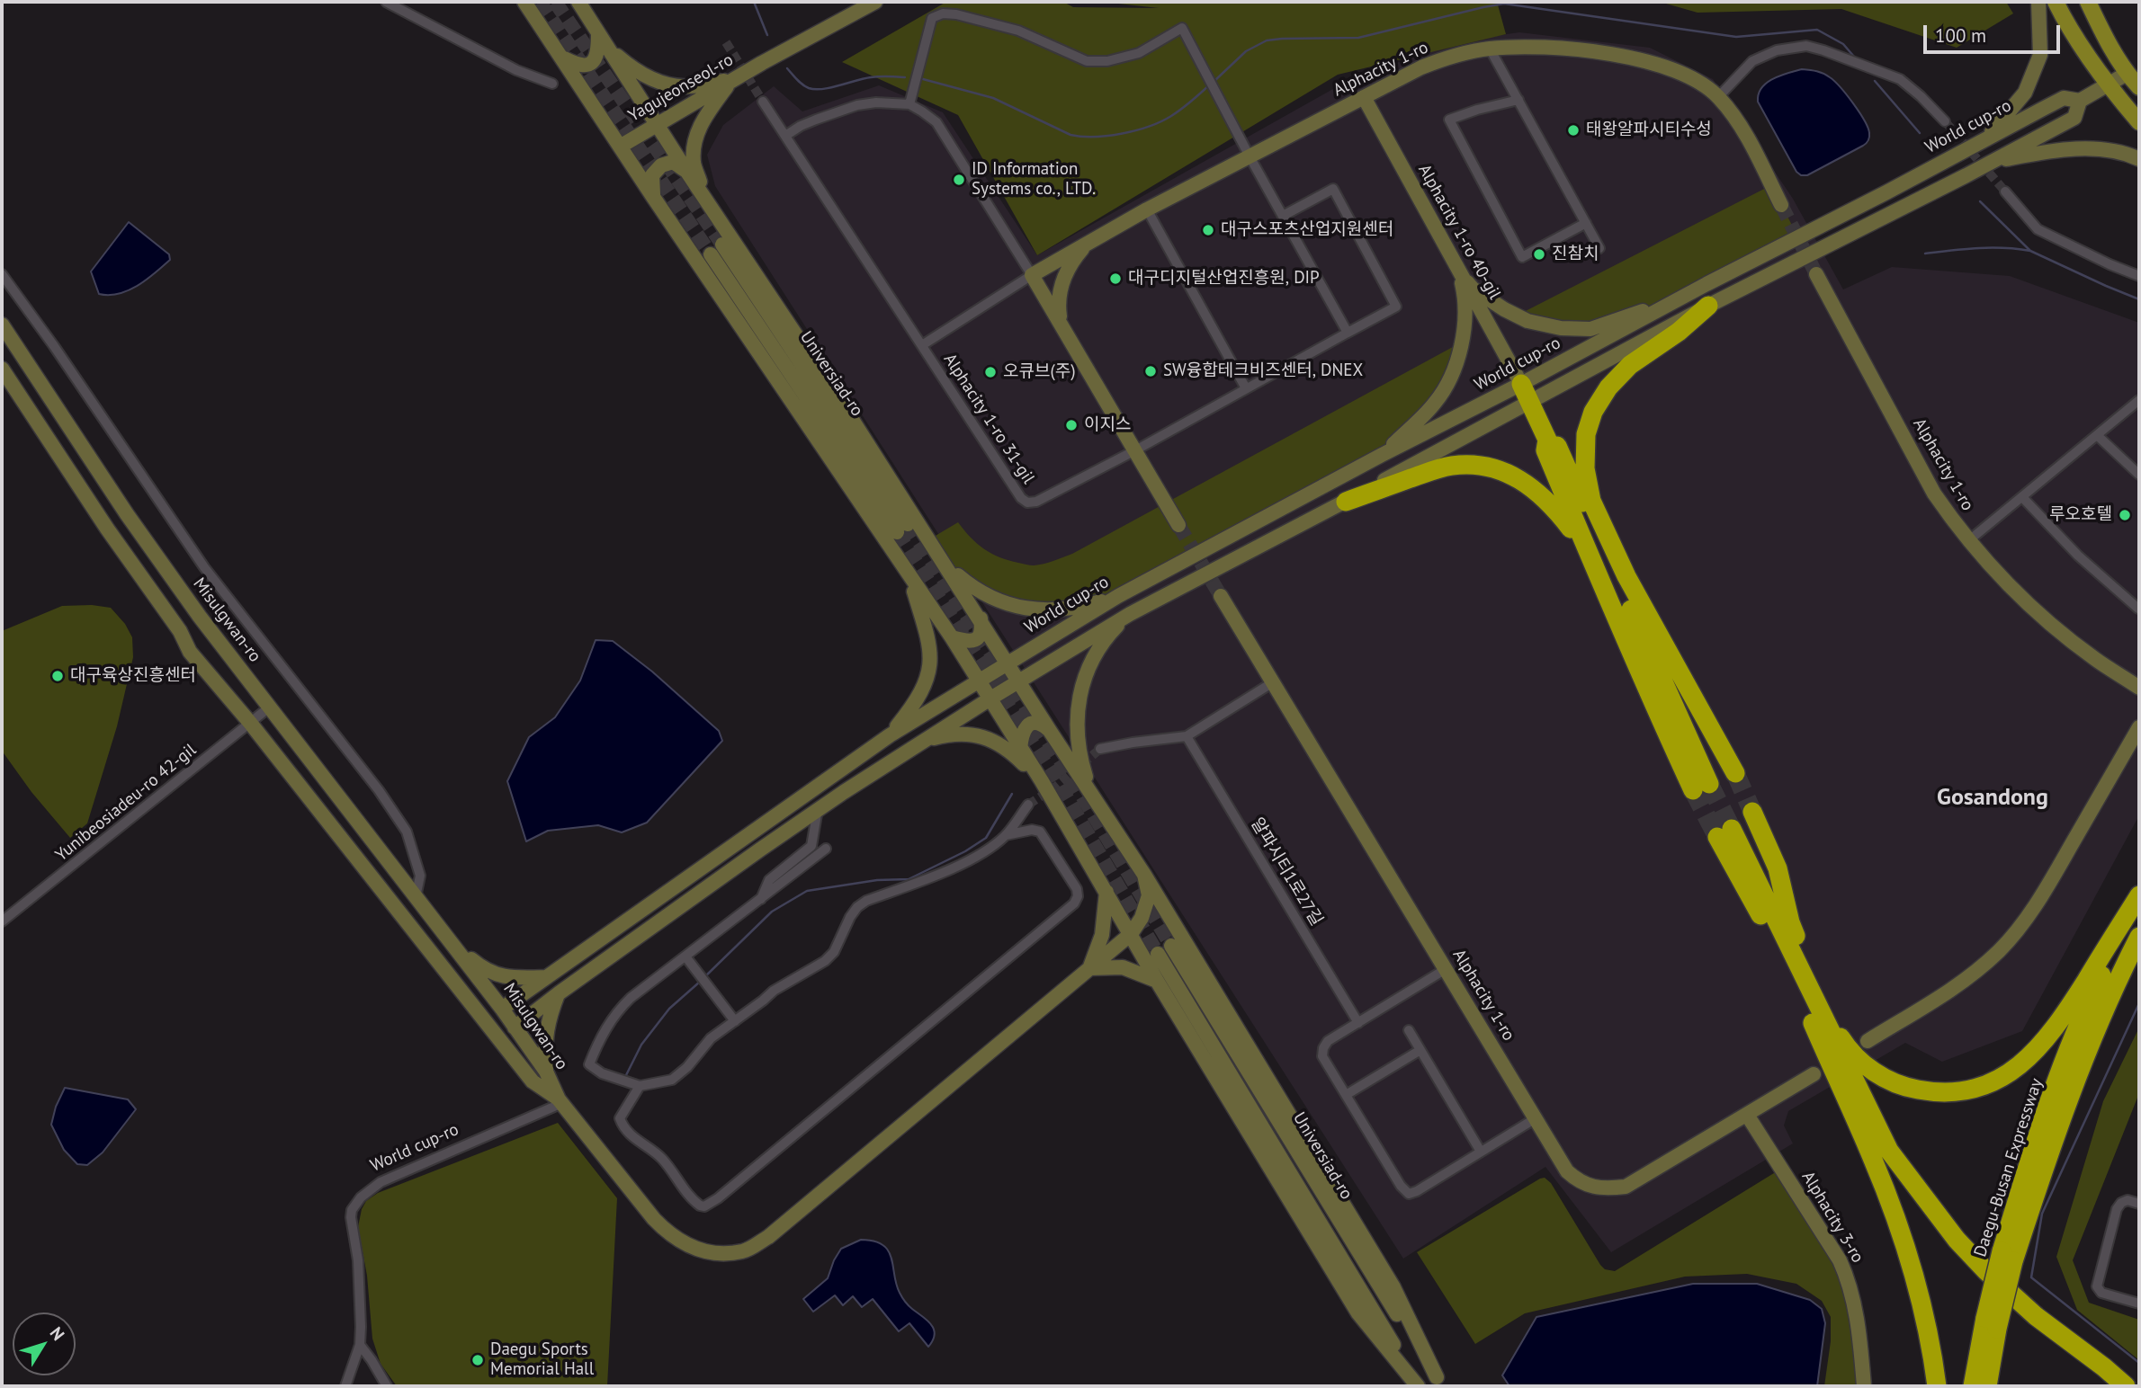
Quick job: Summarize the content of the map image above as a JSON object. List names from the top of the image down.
{
  "streets": {
    "highway": ["Daegu-Busan Expressway"],
    "main road": [
      "Alphacity 1-ro",
      "Yagujeonseol-ro",
      "World cup-ro",
      "Alphacity 1-ro 40-gil",
      "Universiad-ro",
      "Misulgwan-ro",
      "Alphacity 3-ro"
    ],
    "street": ["Alphacity 1-ro 31-gil", "Yunibeosiadeu-ro 42-gil", "알파시티1로27길"]
  },
  "crossings": [
    ["Alphacity 1-ro", "Alphacity 1-ro 40-gil"],
    ["Alphacity 1-ro", "Alphacity 1-ro 31-gil"],
    ["Alphacity 1-ro", "Alphacity 3-ro"],
    ["World cup-ro", "Alphacity 1-ro 40-gil"],
    ["World cup-ro", "Misulgwan-ro"],
    ["Misulgwan-ro", "Yunibeosiadeu-ro 42-gil"]
  ],
  "districts": ["Gosandong"],
  "places": [
    "태왕알파시티수성",
    "ID Information Systems co., LTD.",
    "대구스포츠산업지원센터",
    "진참치",
    "대구디지털산업진흥원, DIP",
    "SW융합테크비즈센터, DNEX",
    "오큐브(주)",
    "이지스",
    "루오호텔",
    "대구육상진흥센터",
    "Daegu Sports Memorial Hall"
  ],
  "scale_bar": "100 m",
  "north": "top right"
}
